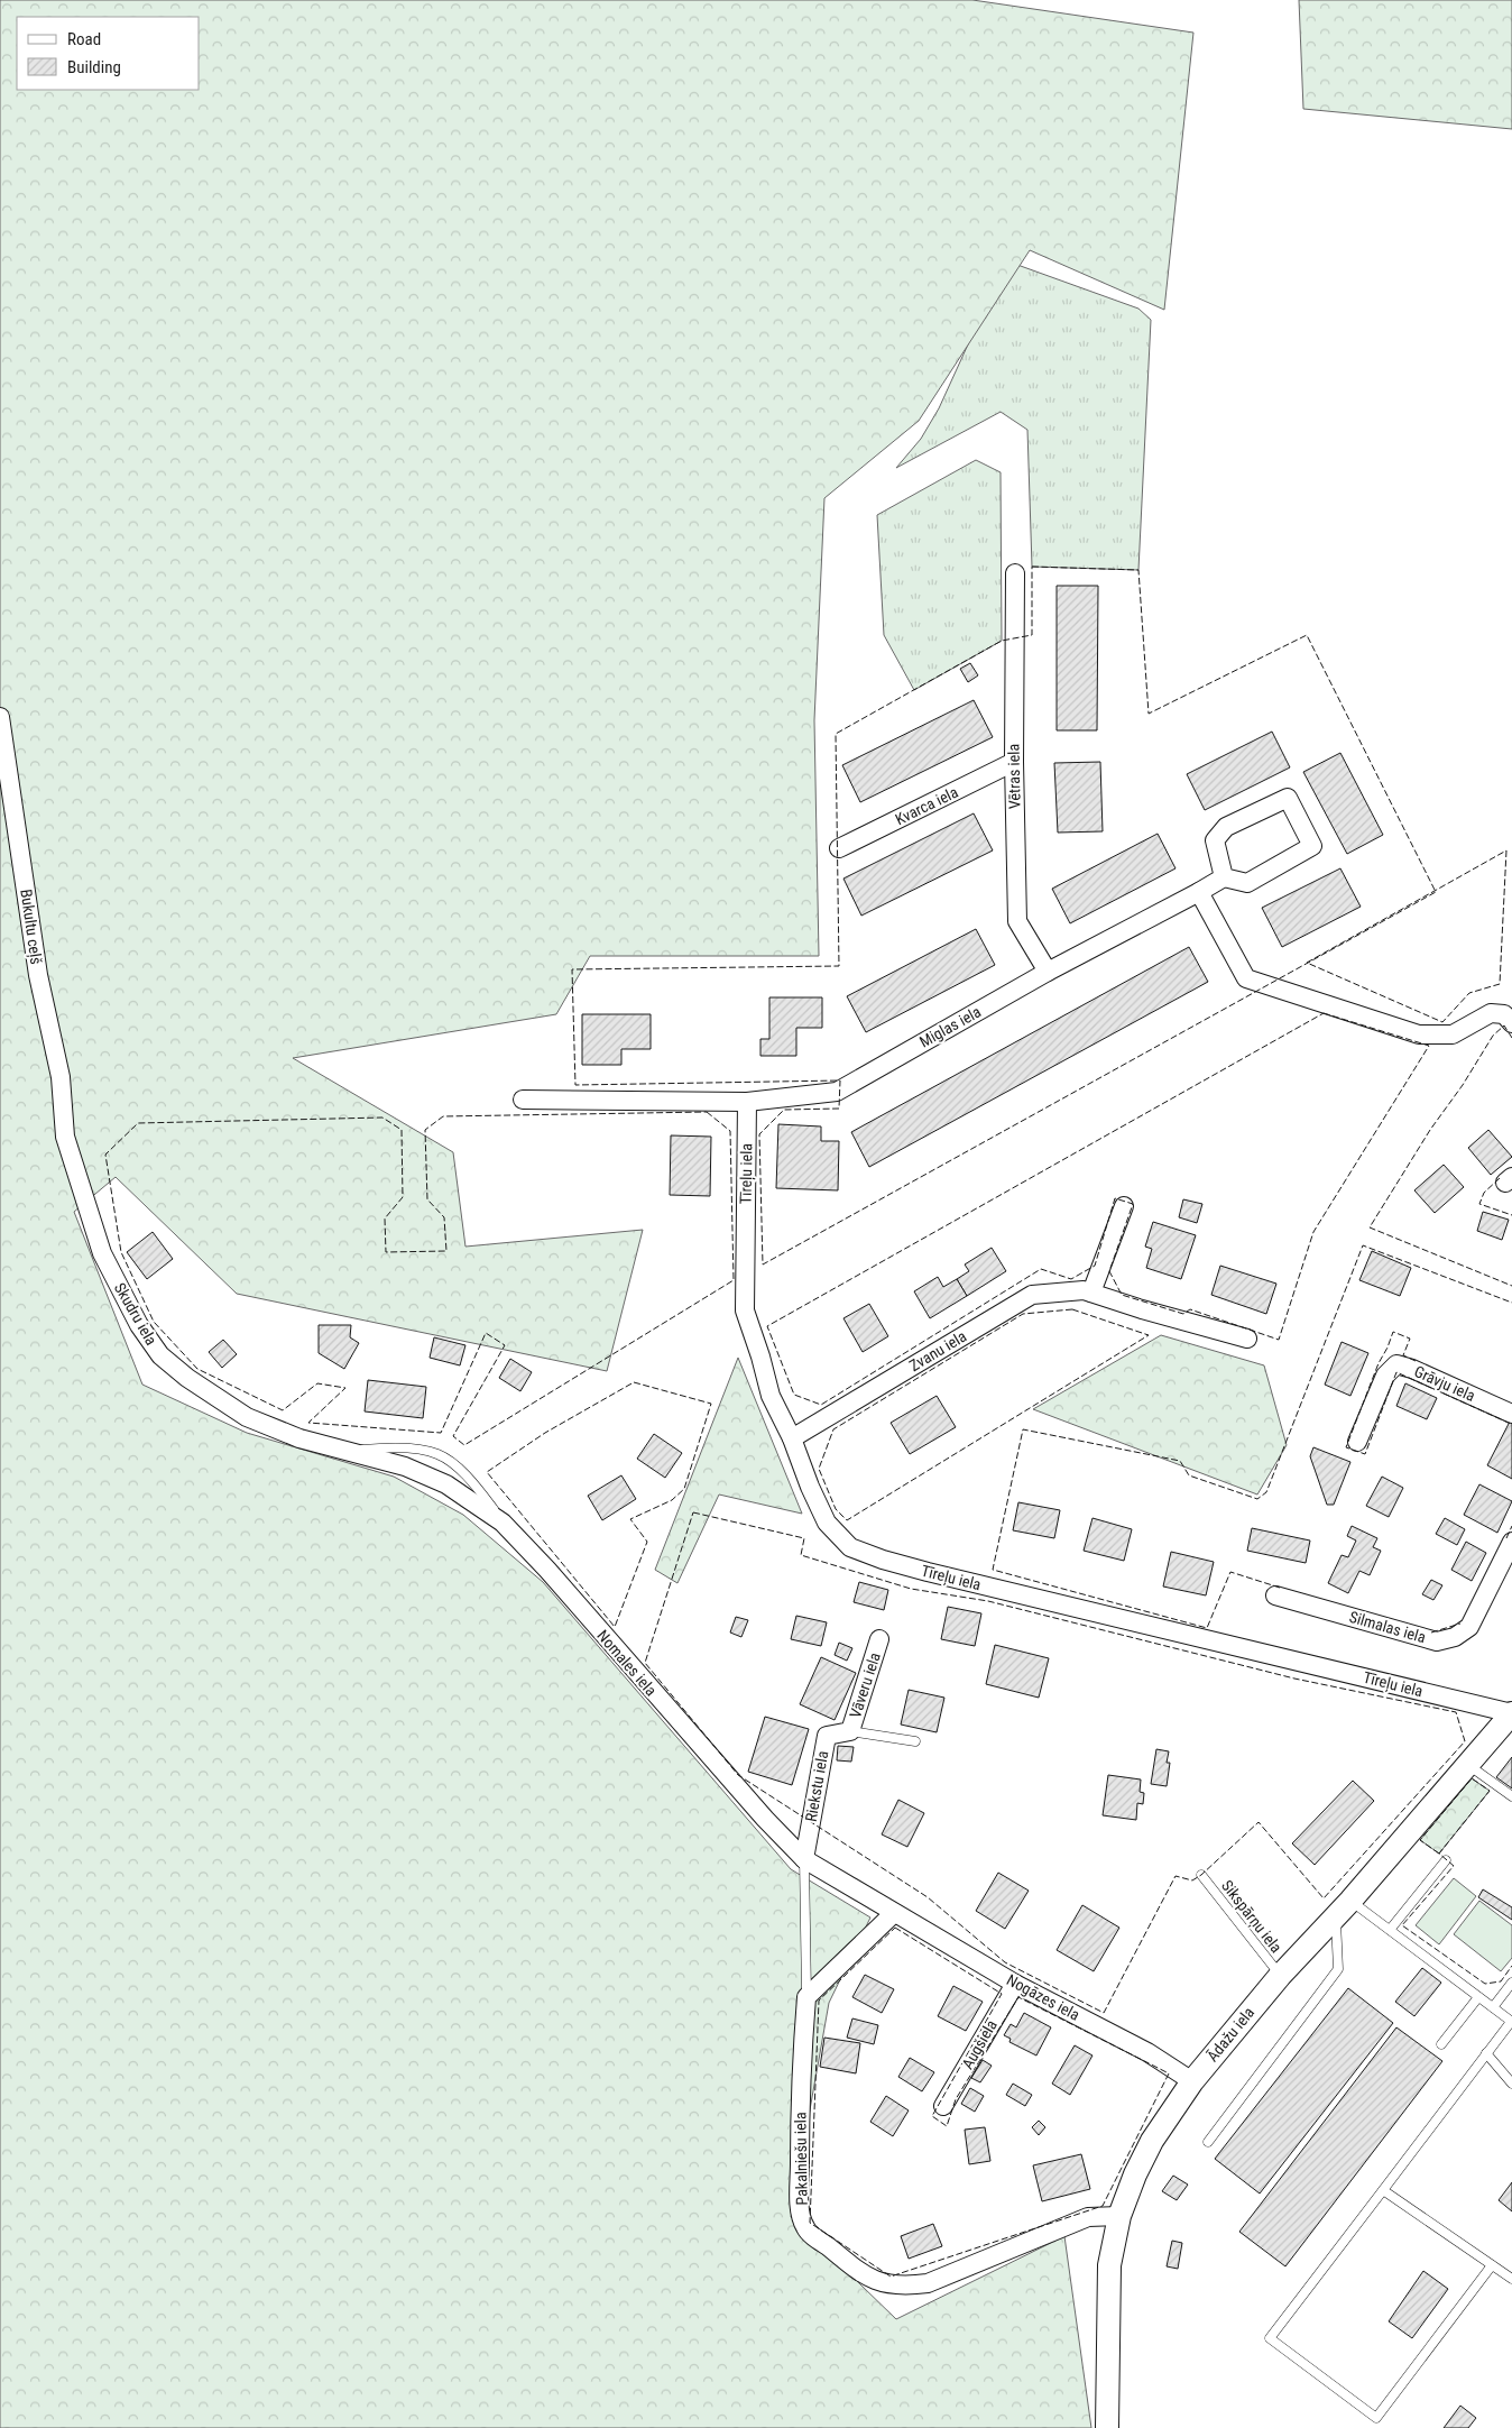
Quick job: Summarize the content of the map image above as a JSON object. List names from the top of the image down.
{
  "streets": {
    "street": [
      "Vētras iela",
      "Kvarca iela",
      "Bukultu ceļš",
      "Miglas iela",
      "Tīreļu iela",
      "Skudru iela",
      "Zvanu iela",
      "Grāvju iela",
      "Silmalas iela",
      "Nomales iela",
      "Vāveru iela",
      "Riekstu iela",
      "Nogāzes iela",
      "Ādažu iela",
      "Augšiela",
      "Pakalniešu iela"
    ],
    "lane": ["Sikspārņu iela"]
  },
  "crossings": [
    ["Vētras iela", "Kvarca iela"],
    ["Vētras iela", "Miglas iela"],
    ["Bukultu ceļš", "Skudru iela"],
    ["Miglas iela", "Tīreļu iela"],
    ["Tīreļu iela", "Zvanu iela"],
    ["Tīreļu iela", "Ādažu iela"],
    ["Skudru iela", "Nomales iela"],
    ["Nomales iela", "Riekstu iela"],
    ["Nomales iela", "Nogāzes iela"],
    ["Vāveru iela", "Riekstu iela"],
    ["Sikspārņu iela", "Ādažu iela"],
    ["Nogāzes iela", "Ādažu iela"],
    ["Nogāzes iela", "Augšiela"],
    ["Ādažu iela", "Pakalniešu iela"]
  ],
  "legend": ["Road", "Building"]
}
